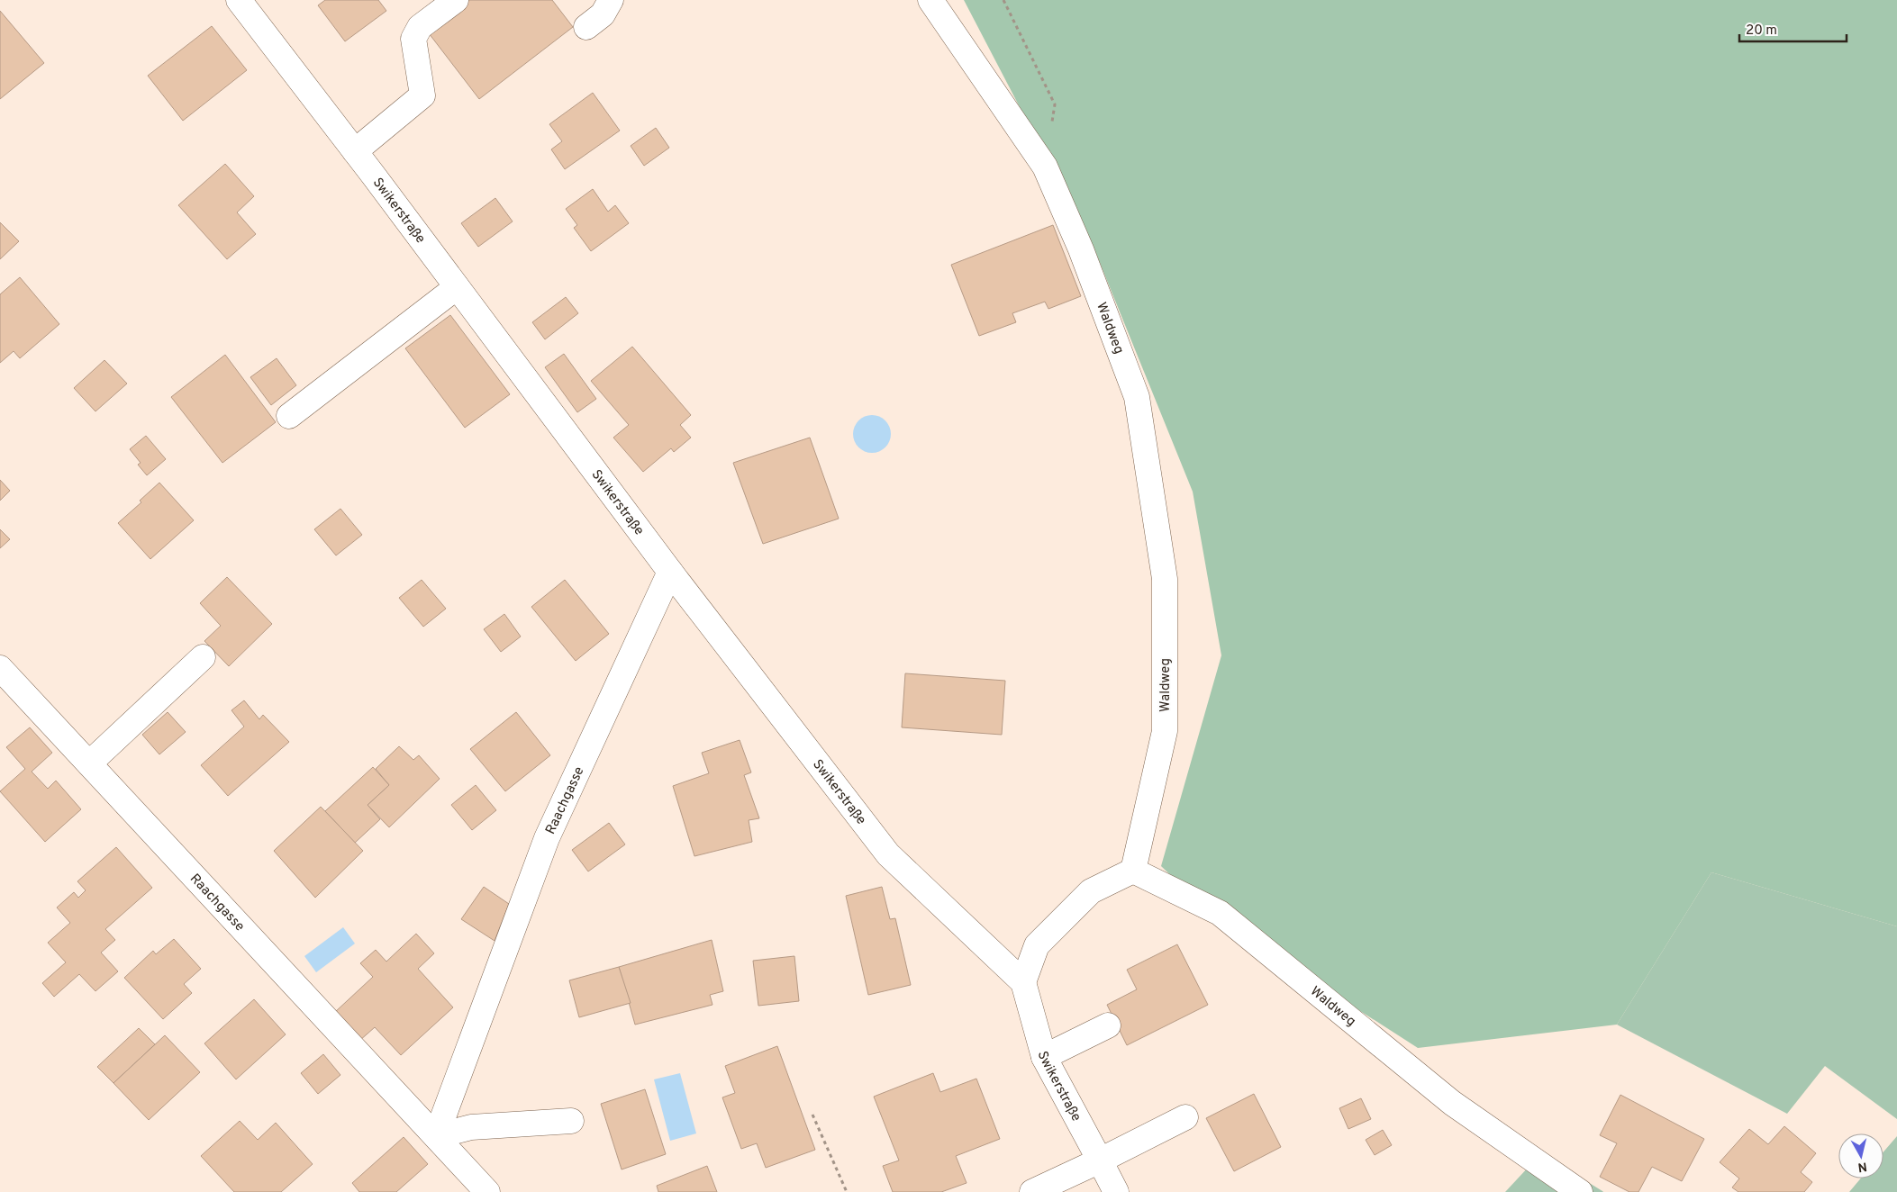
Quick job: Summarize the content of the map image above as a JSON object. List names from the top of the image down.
{
  "streets": {
    "street": ["Swikerstraße", "Waldweg", "Raachgasse"]
  },
  "crossings": [
    ["Swikerstraße", "Raachgasse"]
  ],
  "scale_bar": "20 m",
  "north": "bottom"
}
